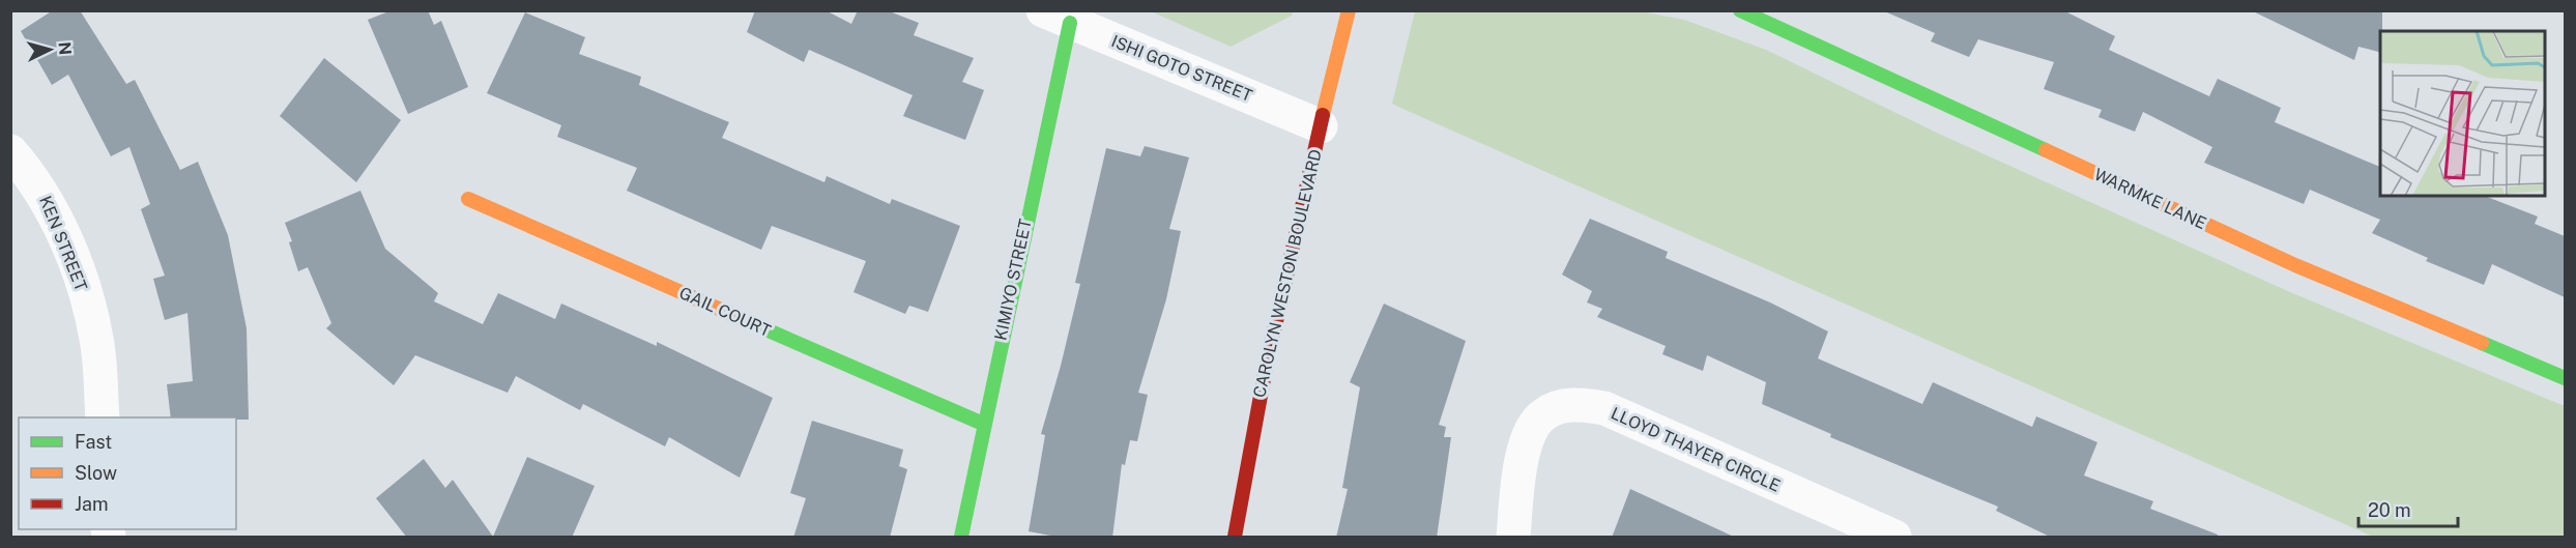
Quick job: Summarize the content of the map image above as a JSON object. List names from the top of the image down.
{
  "streets": {
    "street": [
      "ISHI GOTO STREET",
      "WARMKE LANE",
      "KEN STREET",
      "CAROLYN WESTON BOULEVARD",
      "KIMIYO STREET",
      "GAIL COURT",
      "LLOYD THAYER CIRCLE"
    ]
  },
  "crossings": [
    ["ISHI GOTO STREET", "CAROLYN WESTON BOULEVARD"],
    ["ISHI GOTO STREET", "KIMIYO STREET"],
    ["KIMIYO STREET", "GAIL COURT"]
  ],
  "legend": ["Fast", "Slow", "Jam"],
  "scale_bar": "20 m",
  "north": "right"
}
